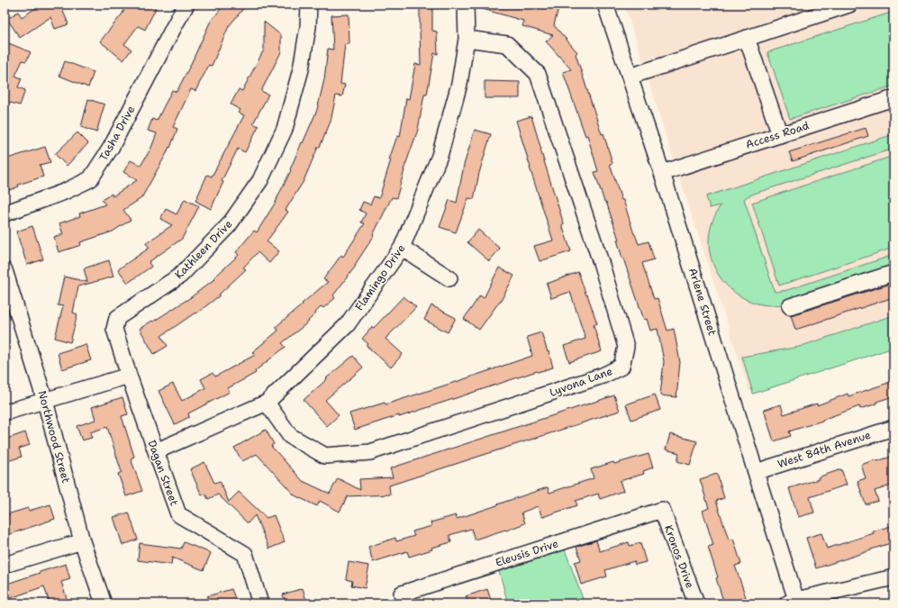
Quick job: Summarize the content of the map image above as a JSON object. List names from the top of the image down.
{
  "streets": {
    "street": [
      "Tasha Drive",
      "Access Road",
      "Kathleen Drive",
      "Flamingo Drive",
      "Arlene Street",
      "Lyvona Lane",
      "Northwood Street",
      "West 84th Avenue",
      "Dagan Street",
      "Eleusis Drive",
      "Kronos Drive"
    ]
  },
  "crossings": [
    ["Access Road", "Arlene Street"],
    ["Kathleen Drive", "Dagan Street"],
    ["Flamingo Drive", "Lyvona Lane"],
    ["Flamingo Drive", "Dagan Street"],
    ["Arlene Street", "West 84th Avenue"],
    ["Eleusis Drive", "Kronos Drive"]
  ]
}
